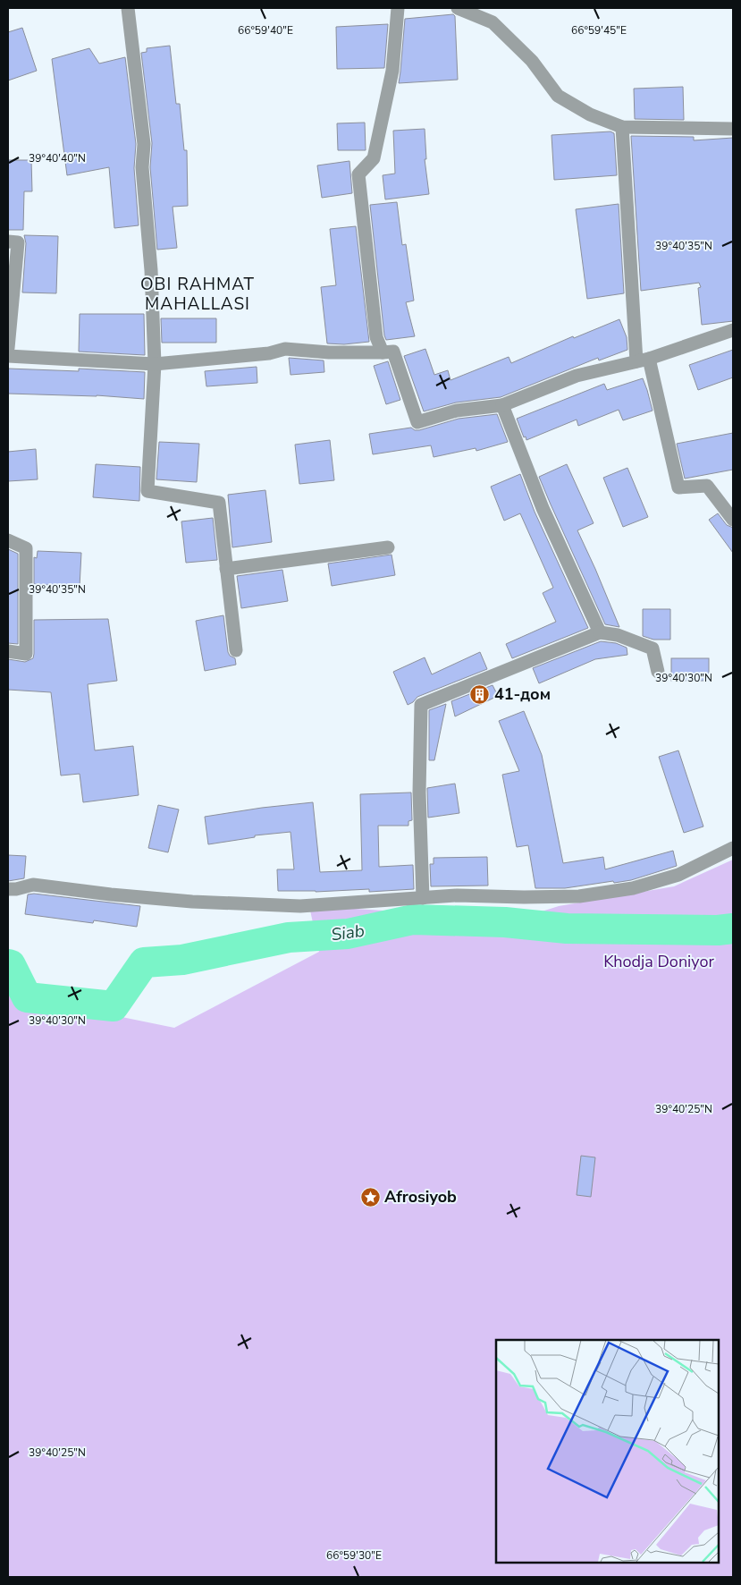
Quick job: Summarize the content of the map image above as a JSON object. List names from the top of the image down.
{
  "districts": ["OBI RAHMAT MAHALLASI"],
  "water": ["Siab"],
  "parks": ["Khodja Doniyor"],
  "places": {
    "building": ["41-дом"],
    "place": ["Afrosiyob"]
  },
  "coordinates": [
    "66°59'40\"E",
    "66°59'45\"E",
    "39°40'40\"N",
    "39°40'35\"N",
    "39°40'30\"N",
    "39°40'25\"N",
    "66°59'30\"E"
  ]
}
